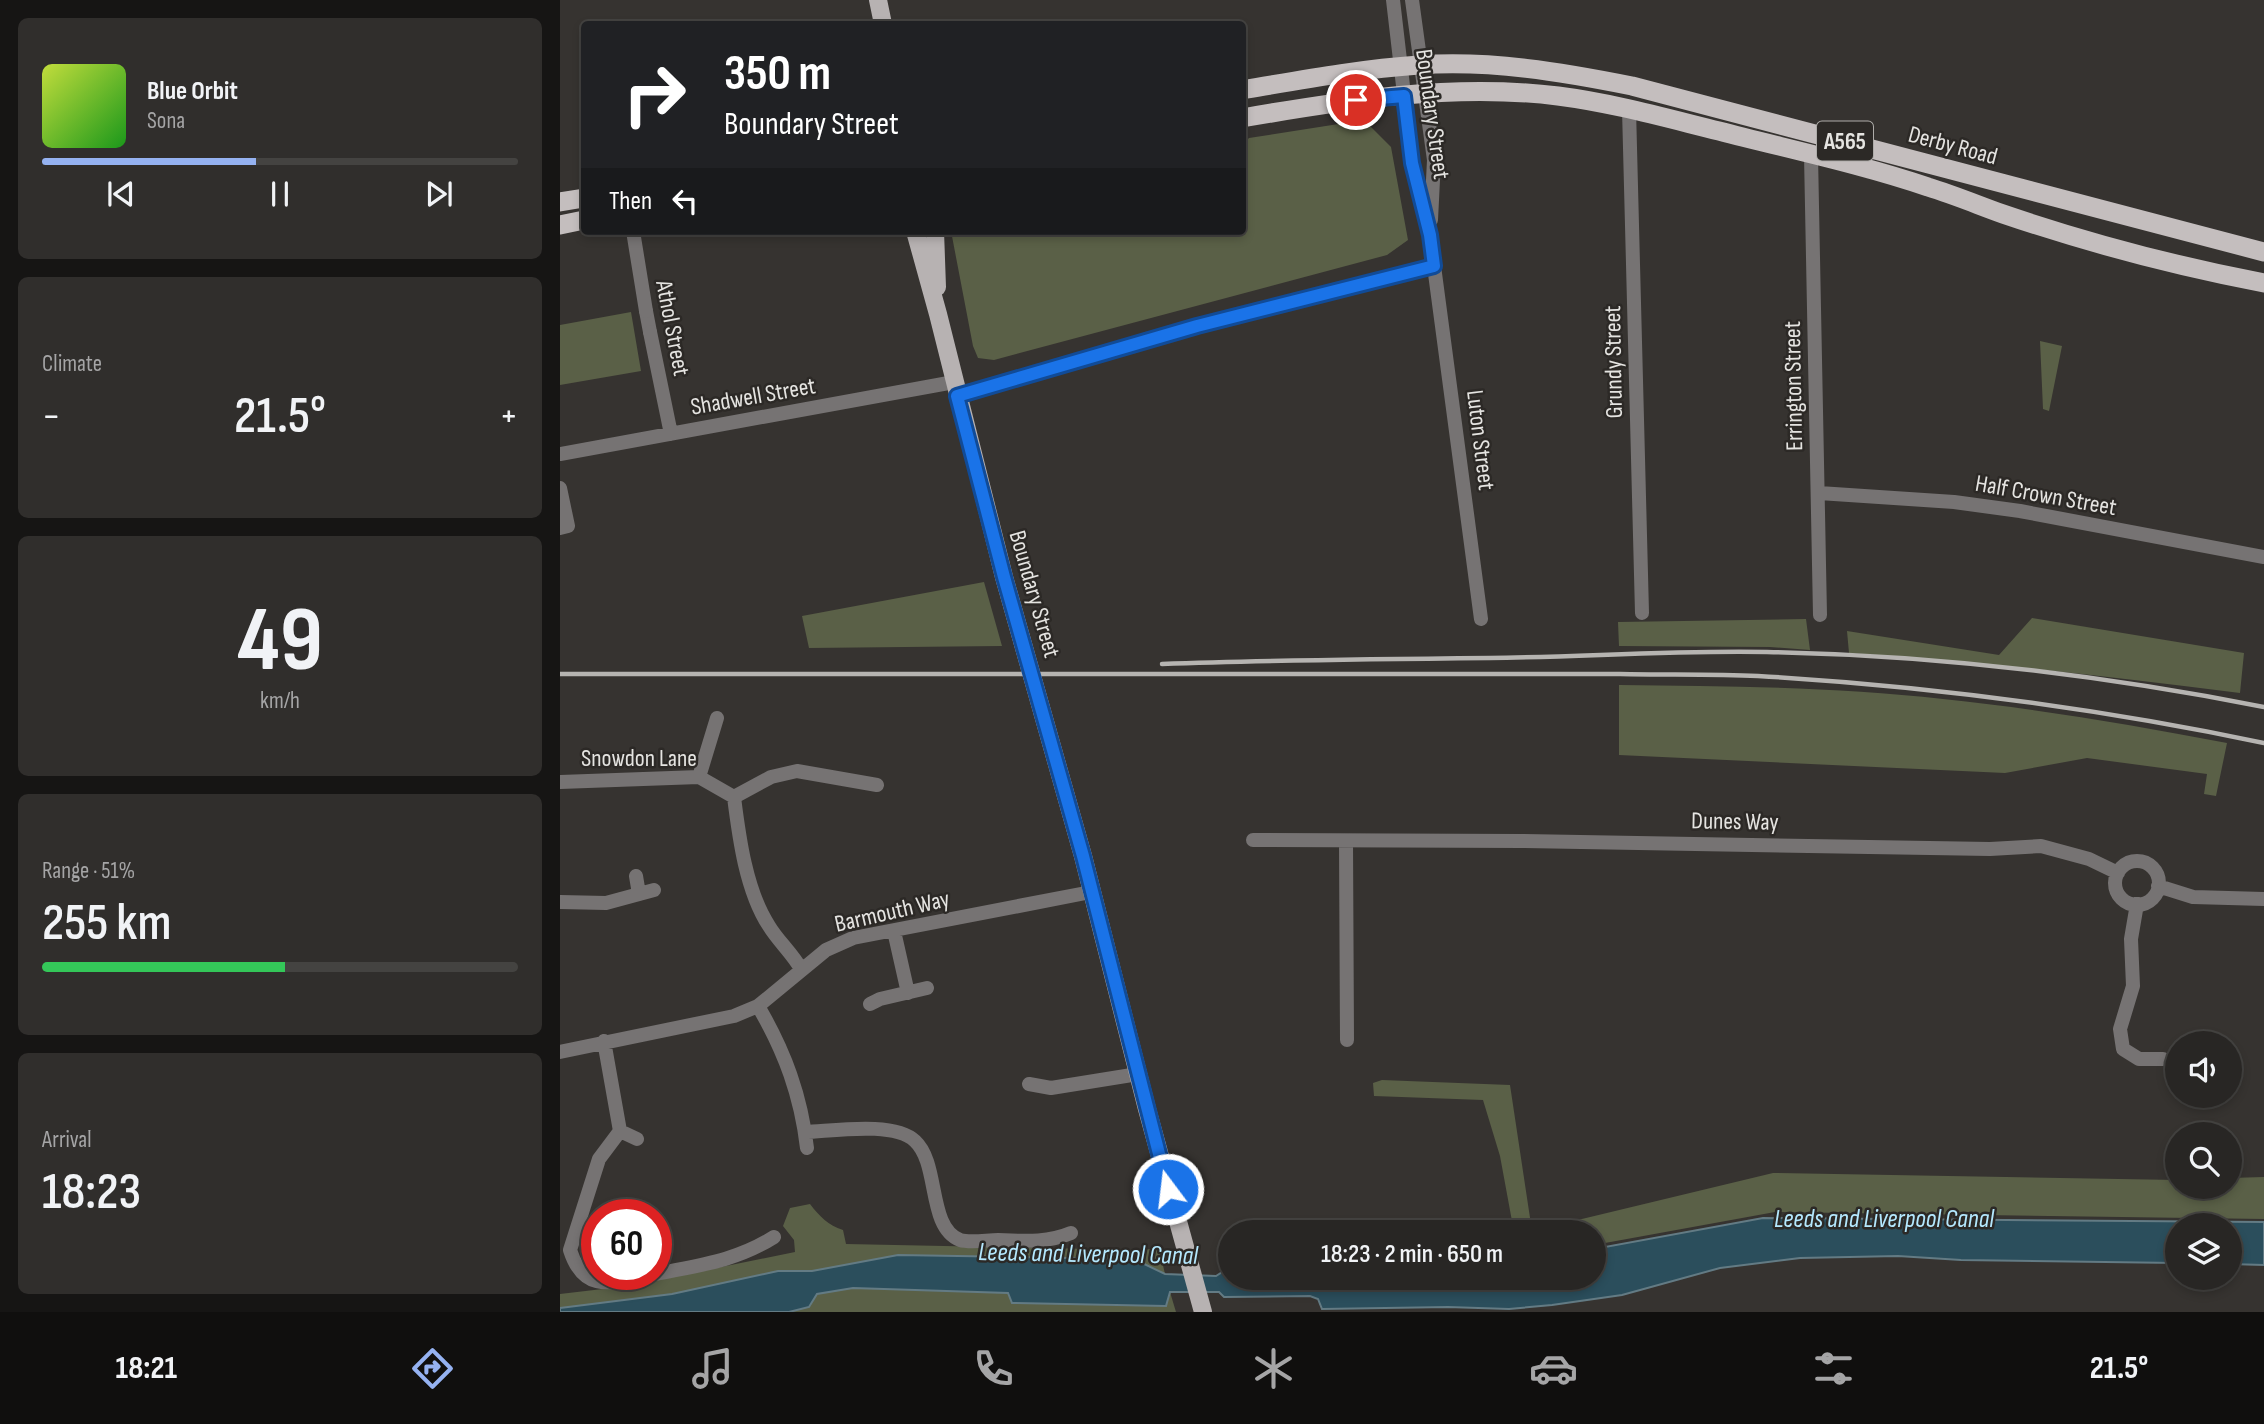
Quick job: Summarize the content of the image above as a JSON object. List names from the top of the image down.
{
  "streets": {
    "highway": ["A565", "Derby Road"],
    "main road": ["Boundary Street"],
    "street": [
      "Athol Street",
      "Grundy Street",
      "Errington Street",
      "Shadwell Street",
      "Luton Street",
      "Half Crown Street",
      "Snowdon Lane",
      "Dunes Way",
      "Barmouth Way"
    ]
  },
  "crossings": [
    ["Boundary Street", "A565"],
    ["Boundary Street", "Derby Road"],
    ["Boundary Street", "Shadwell Street"],
    ["Boundary Street", "Luton Street"],
    ["Boundary Street", "Barmouth Way"],
    ["A565", "Derby Road"],
    ["Derby Road", "Grundy Street"],
    ["Derby Road", "Errington Street"],
    ["Athol Street", "Shadwell Street"],
    ["Errington Street", "Half Crown Street"]
  ],
  "water": ["Leeds and Liverpool Canal"],
  "page": {
    "turn": ["350 m", "Boundary Street"],
    "song": ["Blue Orbit", "Sona"],
    "then": "Then",
    "tile": [
      "Climate",
      ["49", "km/h"],
      ["Range · 51%", "255 km"],
      ["Arrival", "18:23"]
    ],
    "heat": ["−", "21.5°", "+"],
    "limit": "60",
    "trip": "18:23 · 2 min · 650 m",
    "tabs": ["18:21", "21.5°"]
  }
}
